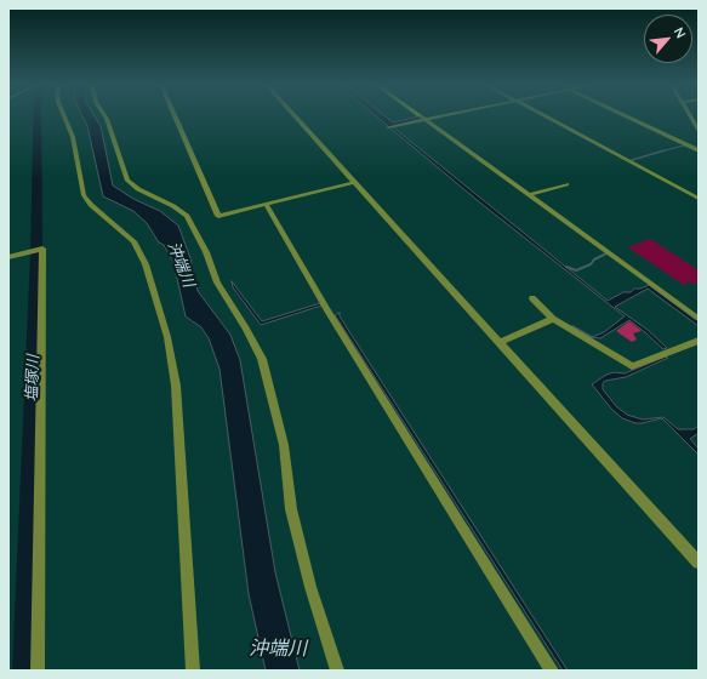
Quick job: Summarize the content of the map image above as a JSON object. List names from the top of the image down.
{
  "water": ["沖端川", "塩塚川"],
  "north": "top right"
}
